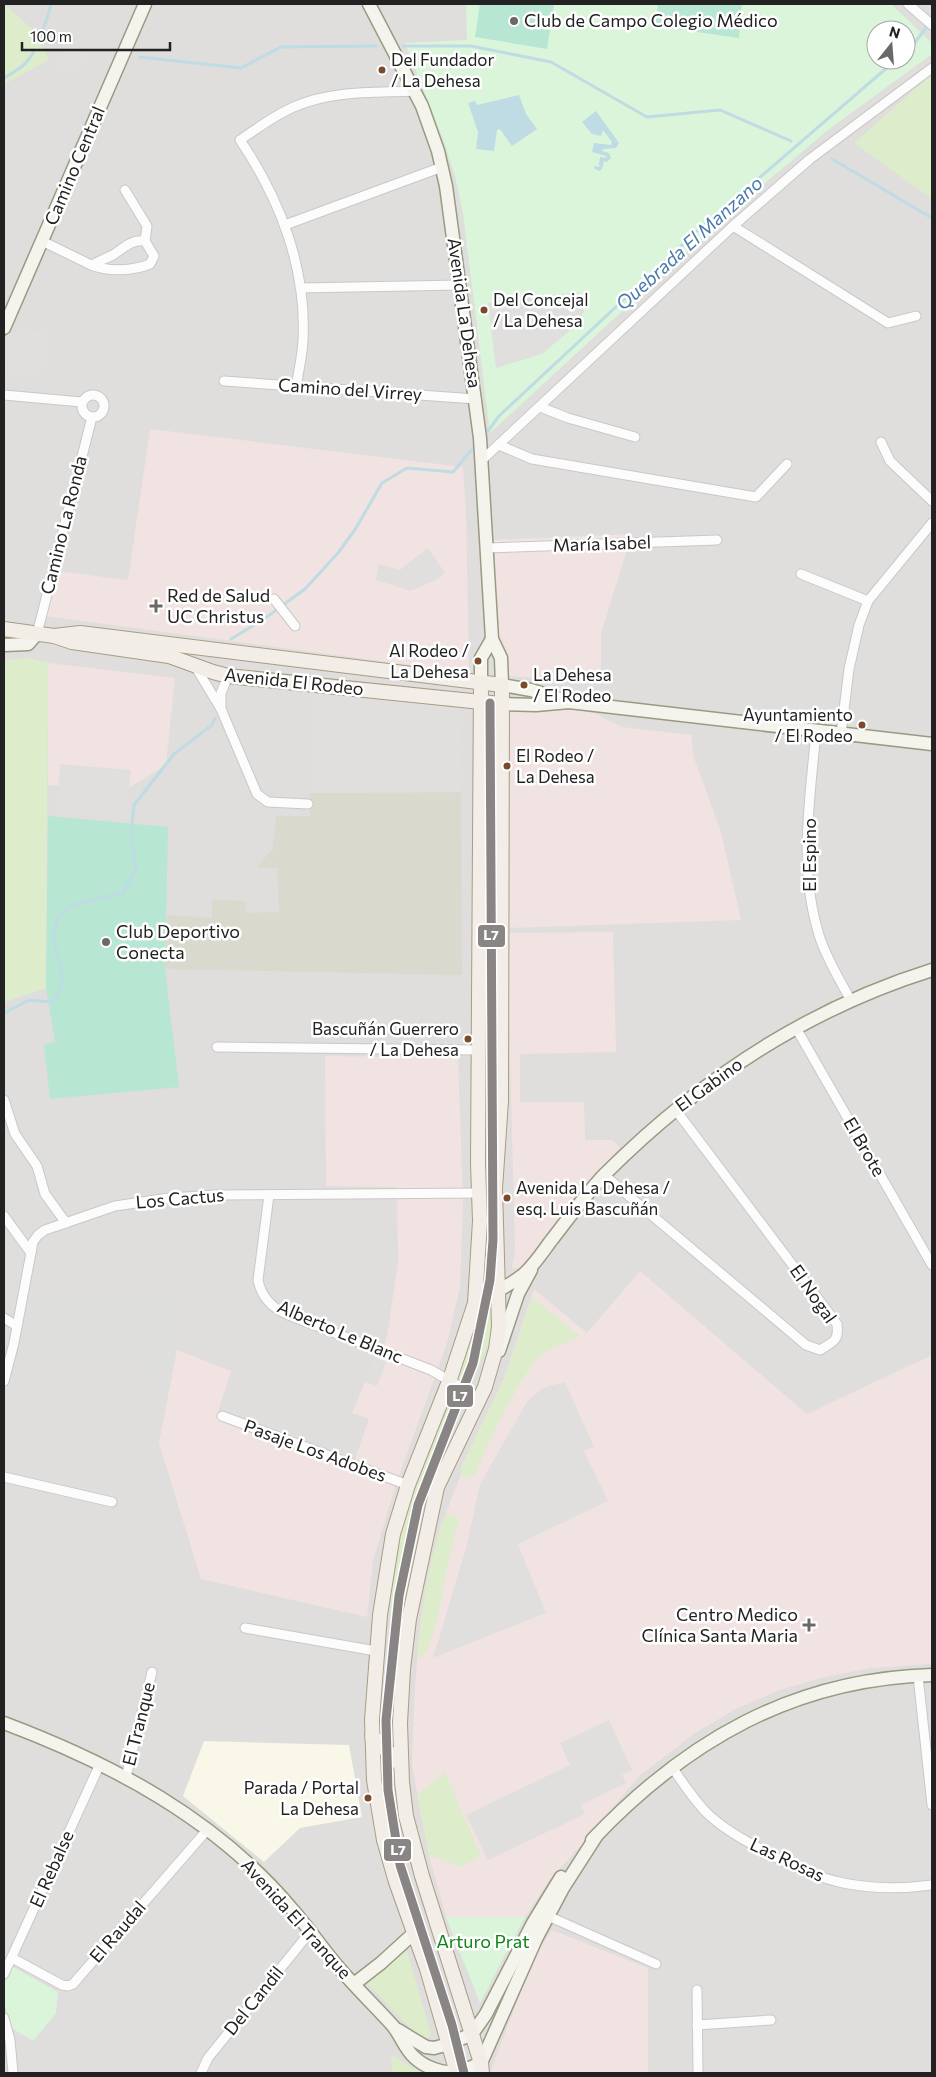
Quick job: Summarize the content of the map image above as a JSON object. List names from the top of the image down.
{
  "streets": {
    "main road": [
      "Camino Central",
      "Avenida La Dehesa",
      "Avenida El Rodeo",
      "El Gabino",
      "Avenida El Tranque"
    ],
    "street": [
      "Camino del Virrey",
      "Camino La Ronda",
      "María Isabel",
      "El Espino",
      "El Brote",
      "Los Cactus",
      "El Nogal",
      "Alberto Le Blanc",
      "Pasaje Los Adobes",
      "El Tranque",
      "Las Rosas",
      "El Rebalse",
      "El Raudal",
      "Del Candil"
    ]
  },
  "crossings": [
    ["Avenida La Dehesa", "Camino del Virrey"],
    ["Avenida La Dehesa", "María Isabel"],
    ["Avenida La Dehesa", "Avenida El Rodeo"],
    ["Avenida La Dehesa", "El Gabino"],
    ["Avenida La Dehesa", "Los Cactus"],
    ["Avenida La Dehesa", "Alberto Le Blanc"],
    ["Avenida La Dehesa", "Pasaje Los Adobes"],
    ["Avenida La Dehesa", "Avenida El Tranque"],
    ["Camino La Ronda", "Avenida El Rodeo"],
    ["Avenida El Rodeo", "El Espino"],
    ["El Espino", "El Gabino"],
    ["El Gabino", "El Brote"],
    ["El Gabino", "El Nogal"],
    ["Los Cactus", "Alberto Le Blanc"],
    ["El Tranque", "Avenida El Tranque"],
    ["El Rebalse", "Avenida El Tranque"],
    ["El Rebalse", "El Raudal"],
    ["Avenida El Tranque", "El Raudal"],
    ["Avenida El Tranque", "Del Candil"]
  ],
  "water": ["Quebrada El Manzano"],
  "parks": ["Arturo Prat"],
  "places": {
    "other": [
      "Club de Campo Colegio Médico",
      "Del Fundador / La Dehesa",
      "Del Concejal / La Dehesa",
      "Al Rodeo / La Dehesa",
      "La Dehesa / El Rodeo",
      "Ayuntamiento / El Rodeo",
      "El Rodeo / La Dehesa",
      "Club Deportivo Conecta",
      "Bascuñán Guerrero / La Dehesa",
      "Avenida La Dehesa / esq. Luis Bascuñán",
      "Parada / Portal La Dehesa"
    ],
    "health": ["Red de Salud UC Christus", "Centro Medico Clínica Santa Maria"]
  },
  "lines": ["transit line L7"],
  "scale_bar": "100 m",
  "north": "top"
}
